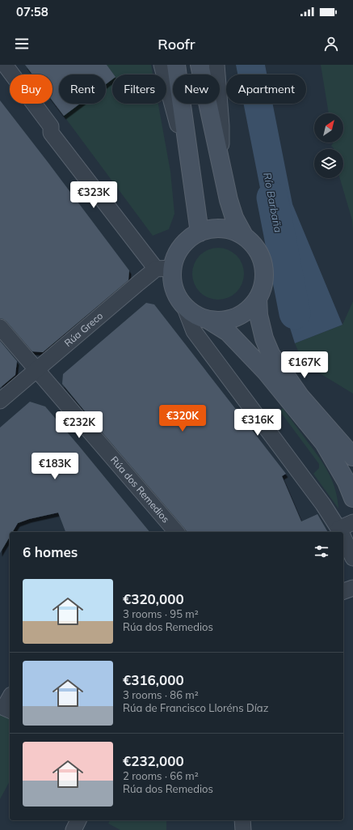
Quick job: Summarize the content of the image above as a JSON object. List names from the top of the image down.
{
  "streets": {
    "street": ["Rúa Greco", "Rúa dos Remedios"]
  },
  "crossings": [
    ["Rúa Greco", "Rúa dos Remedios"]
  ],
  "water": ["Río Barbaña"],
  "north": "top right",
  "page": {
    "status": "07:58",
    "header": "Roofr",
    "chip": [
      "Buy",
      "Rent",
      "Filters",
      "New",
      "Apartment"
    ],
    "price": [
      "€323K",
      "€167K",
      "€320K",
      "€316K",
      "€232K",
      "€183K"
    ],
    "heading": "6 homes",
    "list": [
      {
        "name": "€320,000",
        "note": "3 rooms · 95 m² · Rúa dos Remedios"
      },
      {
        "name": "€316,000",
        "note": "3 rooms · 86 m² · Rúa de Francisco Lloréns Díaz"
      },
      {
        "name": "€232,000",
        "note": "2 rooms · 66 m² · Rúa dos Remedios"
      }
    ]
  }
}
